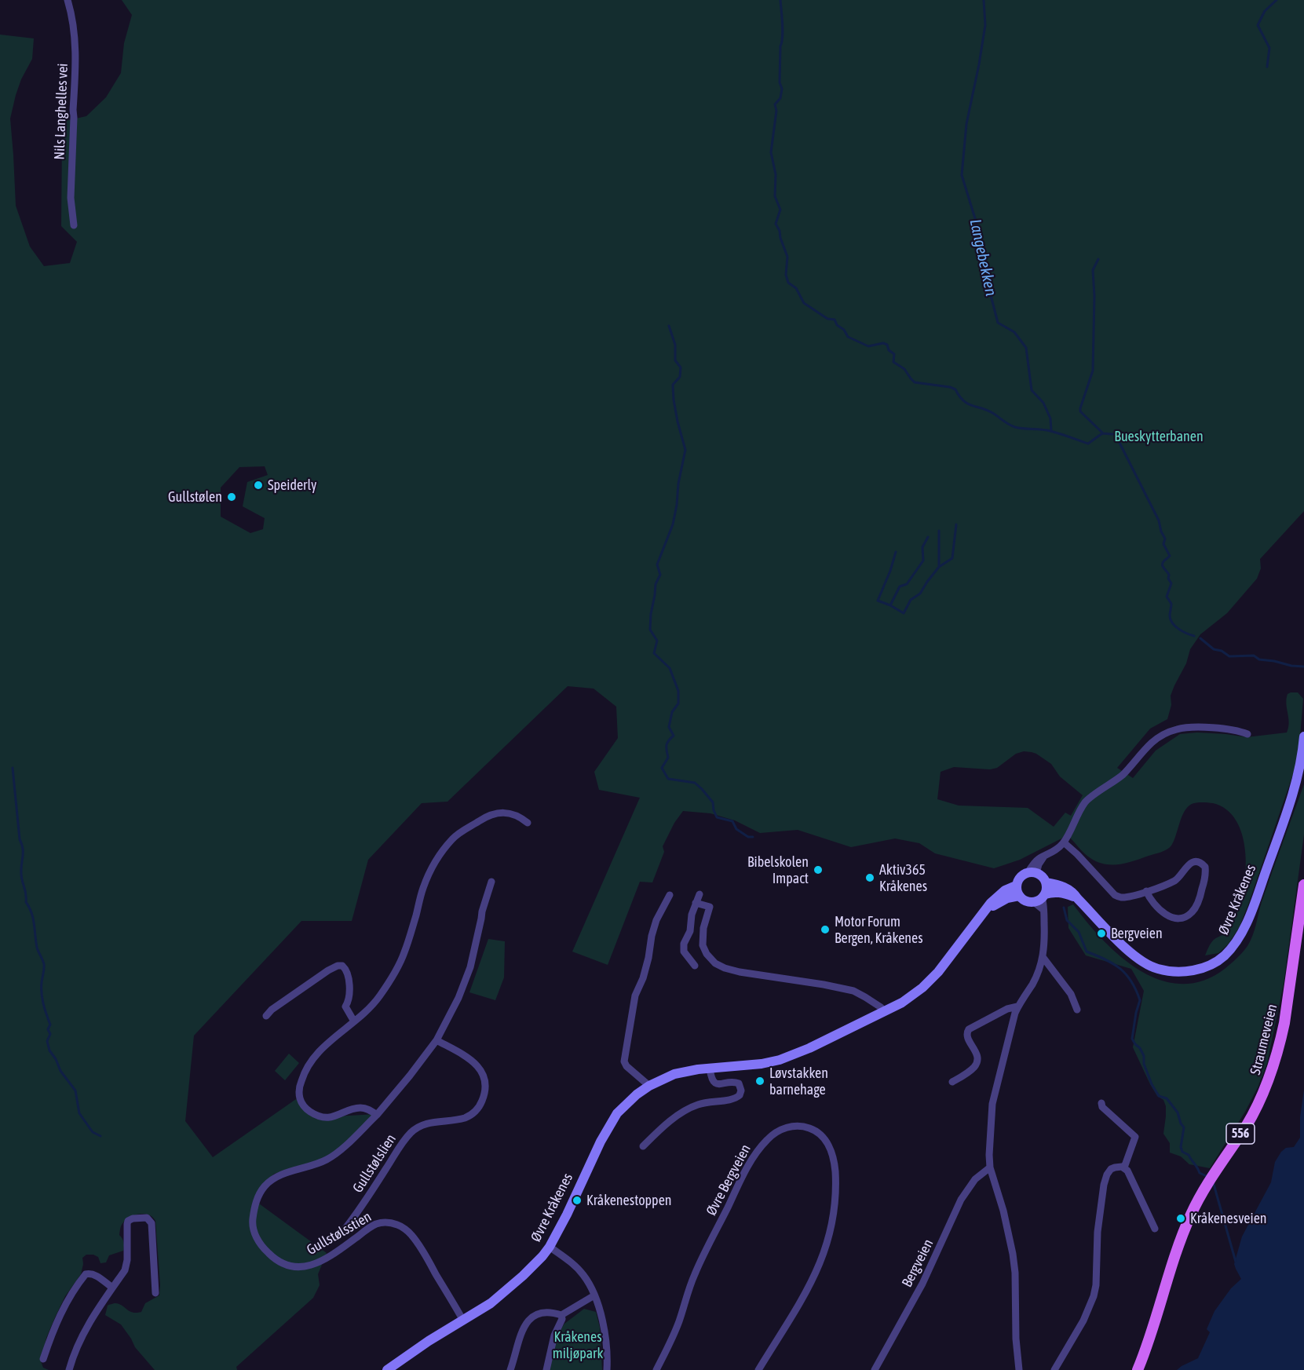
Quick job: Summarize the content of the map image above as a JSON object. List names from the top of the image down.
{
  "streets": {
    "main road": ["Øvre Kråkenes", "Straumeveien", "556"],
    "street": [
      "Nils Langhelles vei",
      "Gullstølslien",
      "Øvre Bergveien",
      "Gullstølsstien",
      "Bergveien"
    ]
  },
  "crossings": [
    ["Øvre Kråkenes", "Gullstølsstien"],
    ["Gullstølslien", "Gullstølsstien"]
  ],
  "water": ["Langebekken"],
  "parks": ["Bueskytterbanen", "Kråkenes miljøpark"],
  "places": [
    "Speiderly",
    "Gullstølen",
    "Bibelskolen Impact",
    "Aktiv365 Kråkenes",
    "Motor Forum Bergen, Kråkenes",
    "Bergveien",
    "Løvstakken barnehage",
    "Kråkenestoppen",
    "Kråkenesveien"
  ]
}
